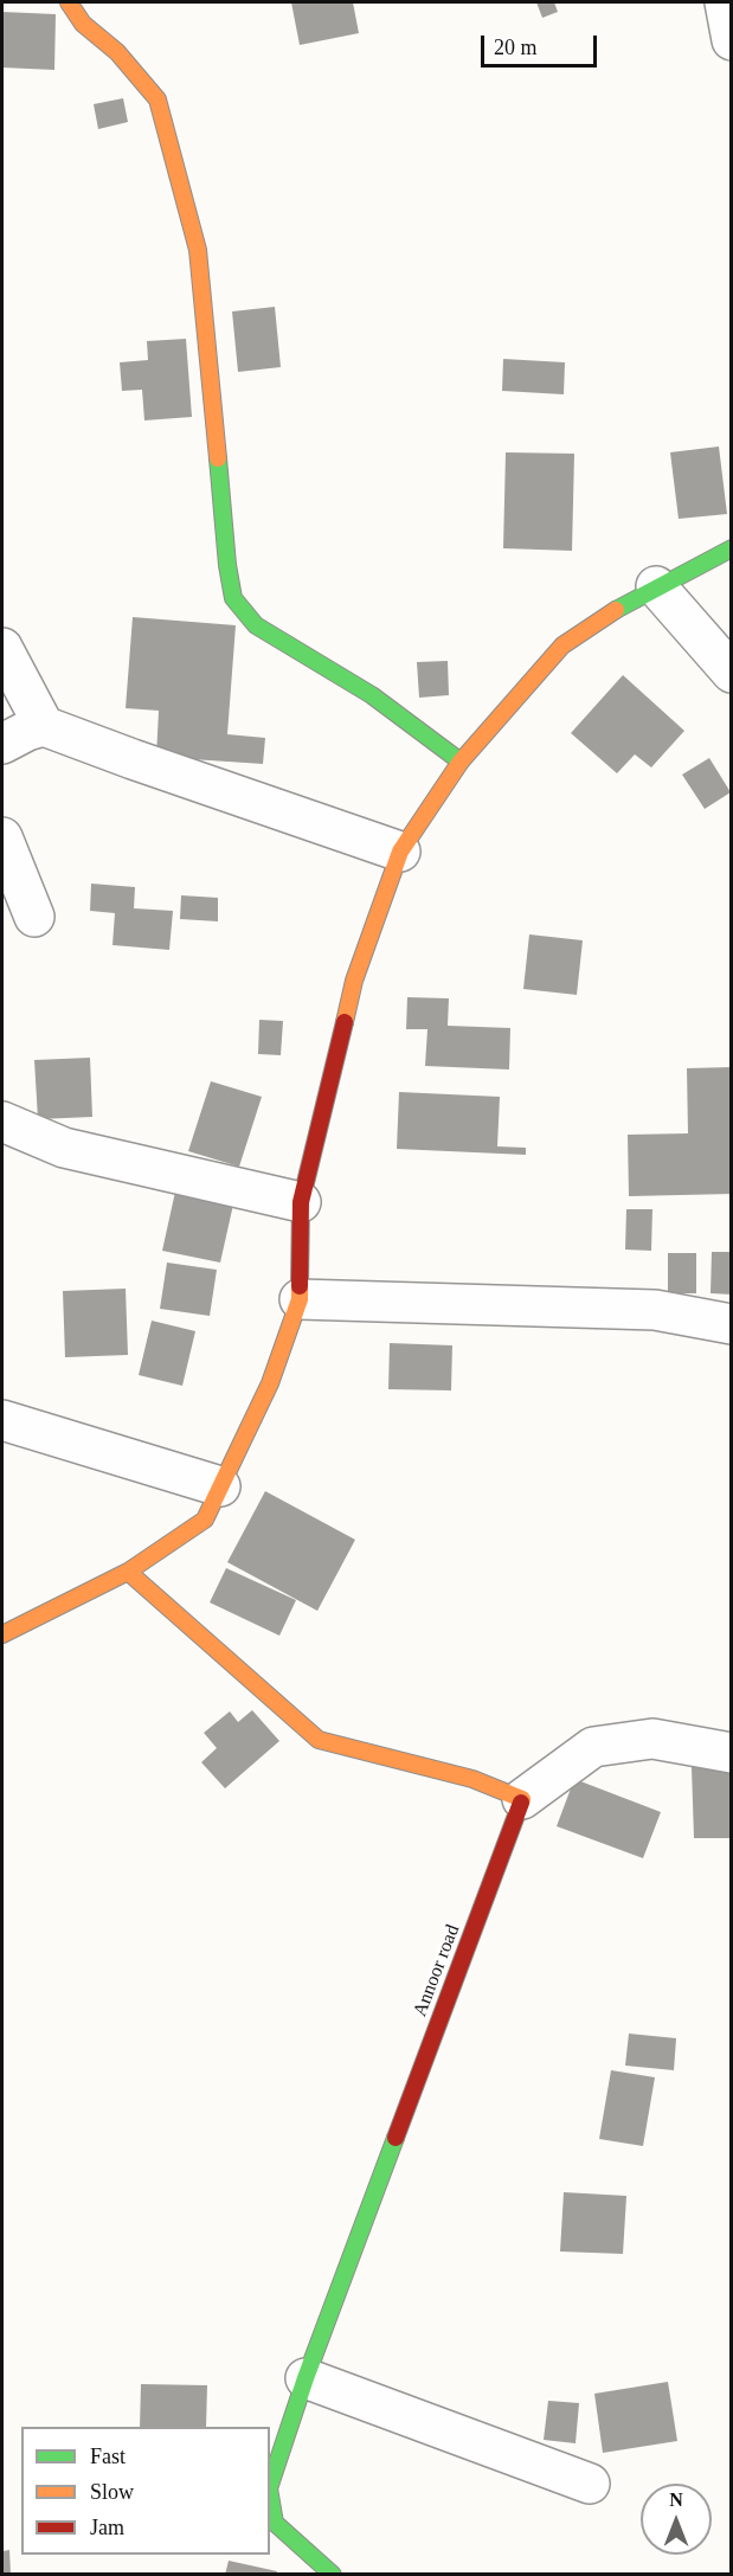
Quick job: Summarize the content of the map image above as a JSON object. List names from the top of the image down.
{
  "streets": {
    "street": ["Annoor road"]
  },
  "legend": ["Fast", "Slow", "Jam"],
  "scale_bar": "20 m",
  "north": "top"
}
